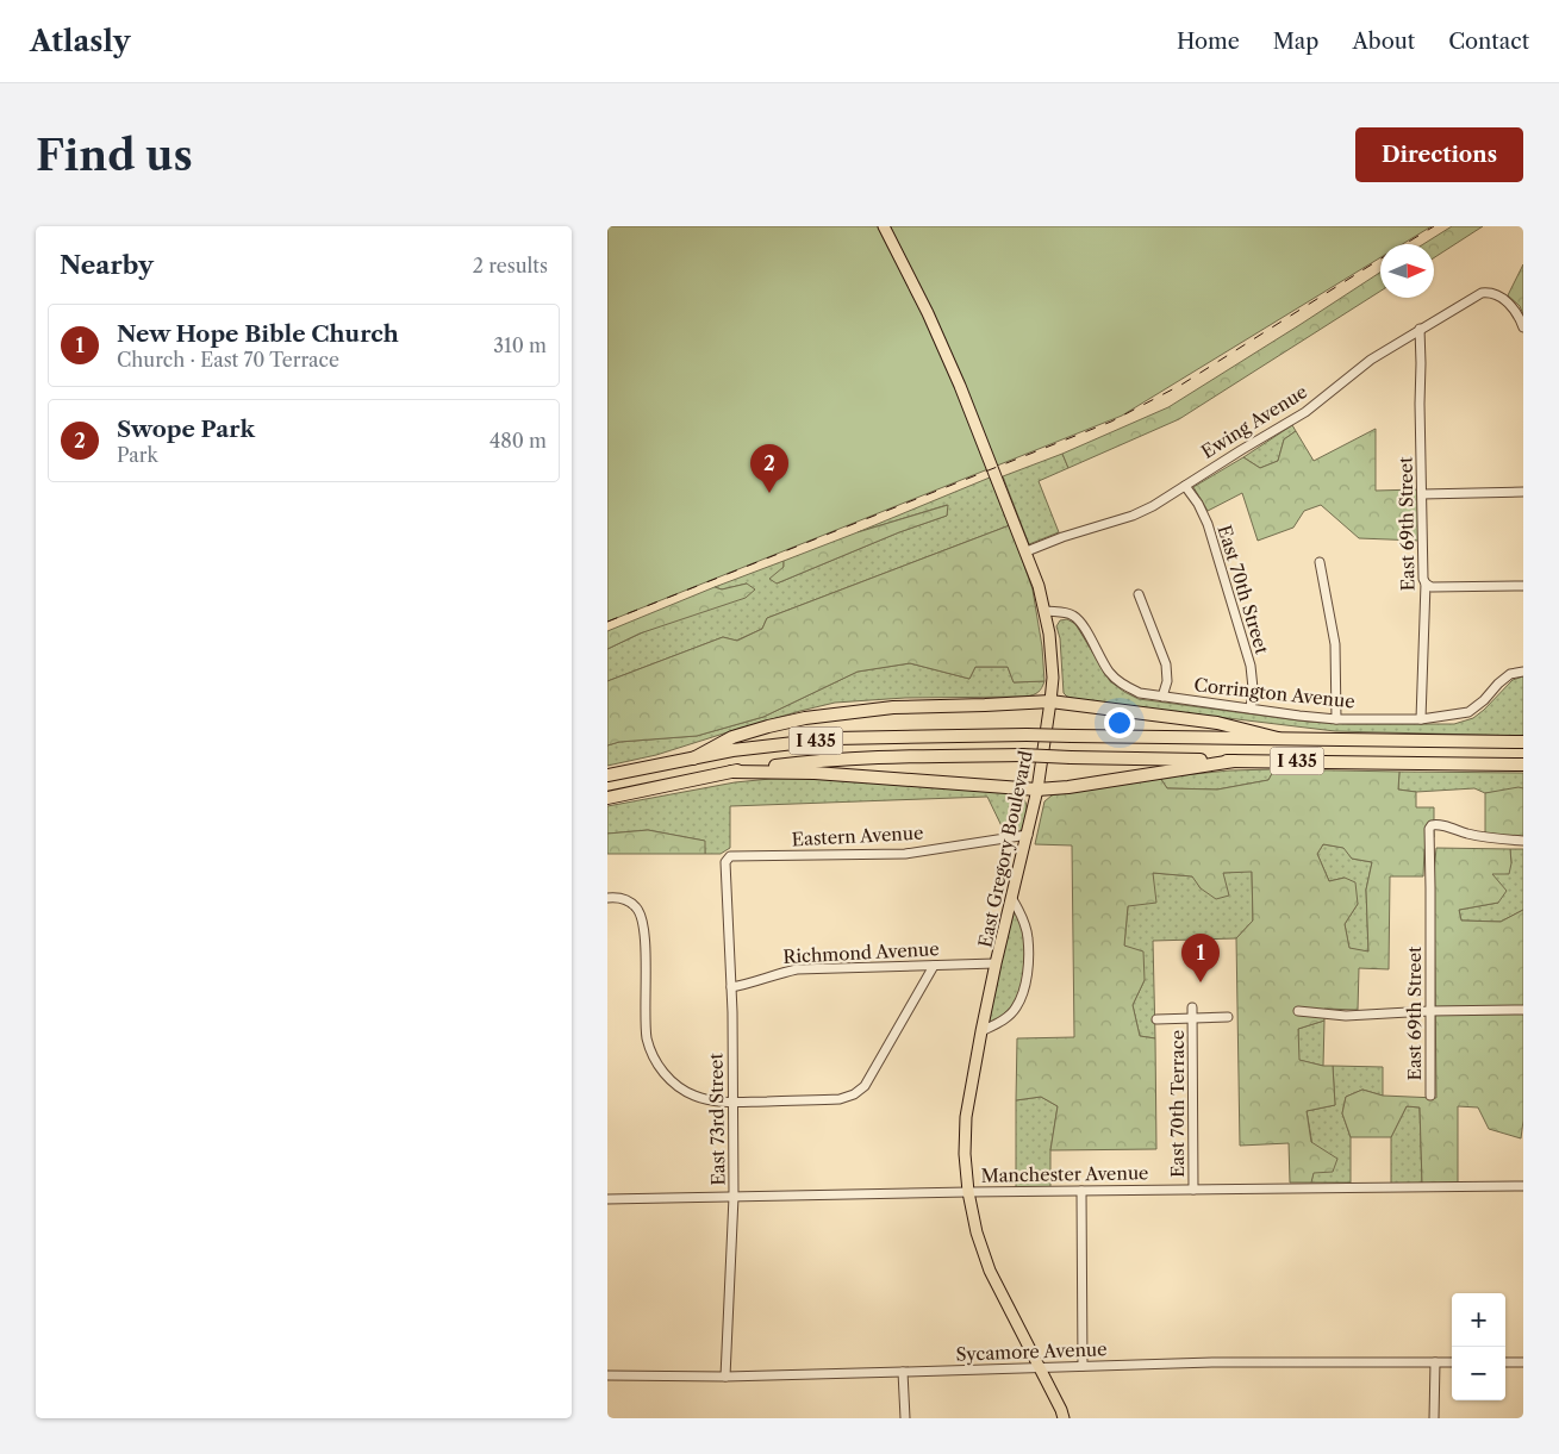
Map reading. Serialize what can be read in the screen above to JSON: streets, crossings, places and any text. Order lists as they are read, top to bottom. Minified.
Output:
{"streets":{"highway":["I 435"],"main road":["East Gregory Boulevard"],"street":["Ewing Avenue","East 69th Street","East 70th Street","Corrington Avenue","Eastern Avenue","Richmond Avenue","East 70th Terrace","East 73rd Street","Manchester Avenue","Sycamore Avenue"]},"crossings":[["Ewing Avenue","East 69th Street"],["Ewing Avenue","East 70th Street"],["Ewing Avenue","East Gregory Boulevard"],["East 69th Street","Corrington Avenue"],["East 70th Street","Corrington Avenue"],["Corrington Avenue","East Gregory Boulevard"],["Eastern Avenue","East Gregory Boulevard"],["Eastern Avenue","East 73rd Street"],["East Gregory Boulevard","Richmond Avenue"],["East Gregory Boulevard","Manchester Avenue"],["East Gregory Boulevard","Sycamore Avenue"],["Richmond Avenue","East 73rd Street"],["East 70th Terrace","Manchester Avenue"],["East 73rd Street","Manchester Avenue"],["East 73rd Street","Sycamore Avenue"]],"north":"right","page":{"header":"Atlasly","nav":["Home","Map","About","Contact"],"buttons":"Directions","title":"Find us","heading":["Nearby","2 results"],"list":[{"mark":"1","name":"New Hope Bible Church","note":"Church · East 70 Terrace","value":"310 m"},{"mark":"2","name":"Swope Park","note":"Park","value":"480 m"}],"pins":["2","1"],"map_buttons":["+","−"]}}
